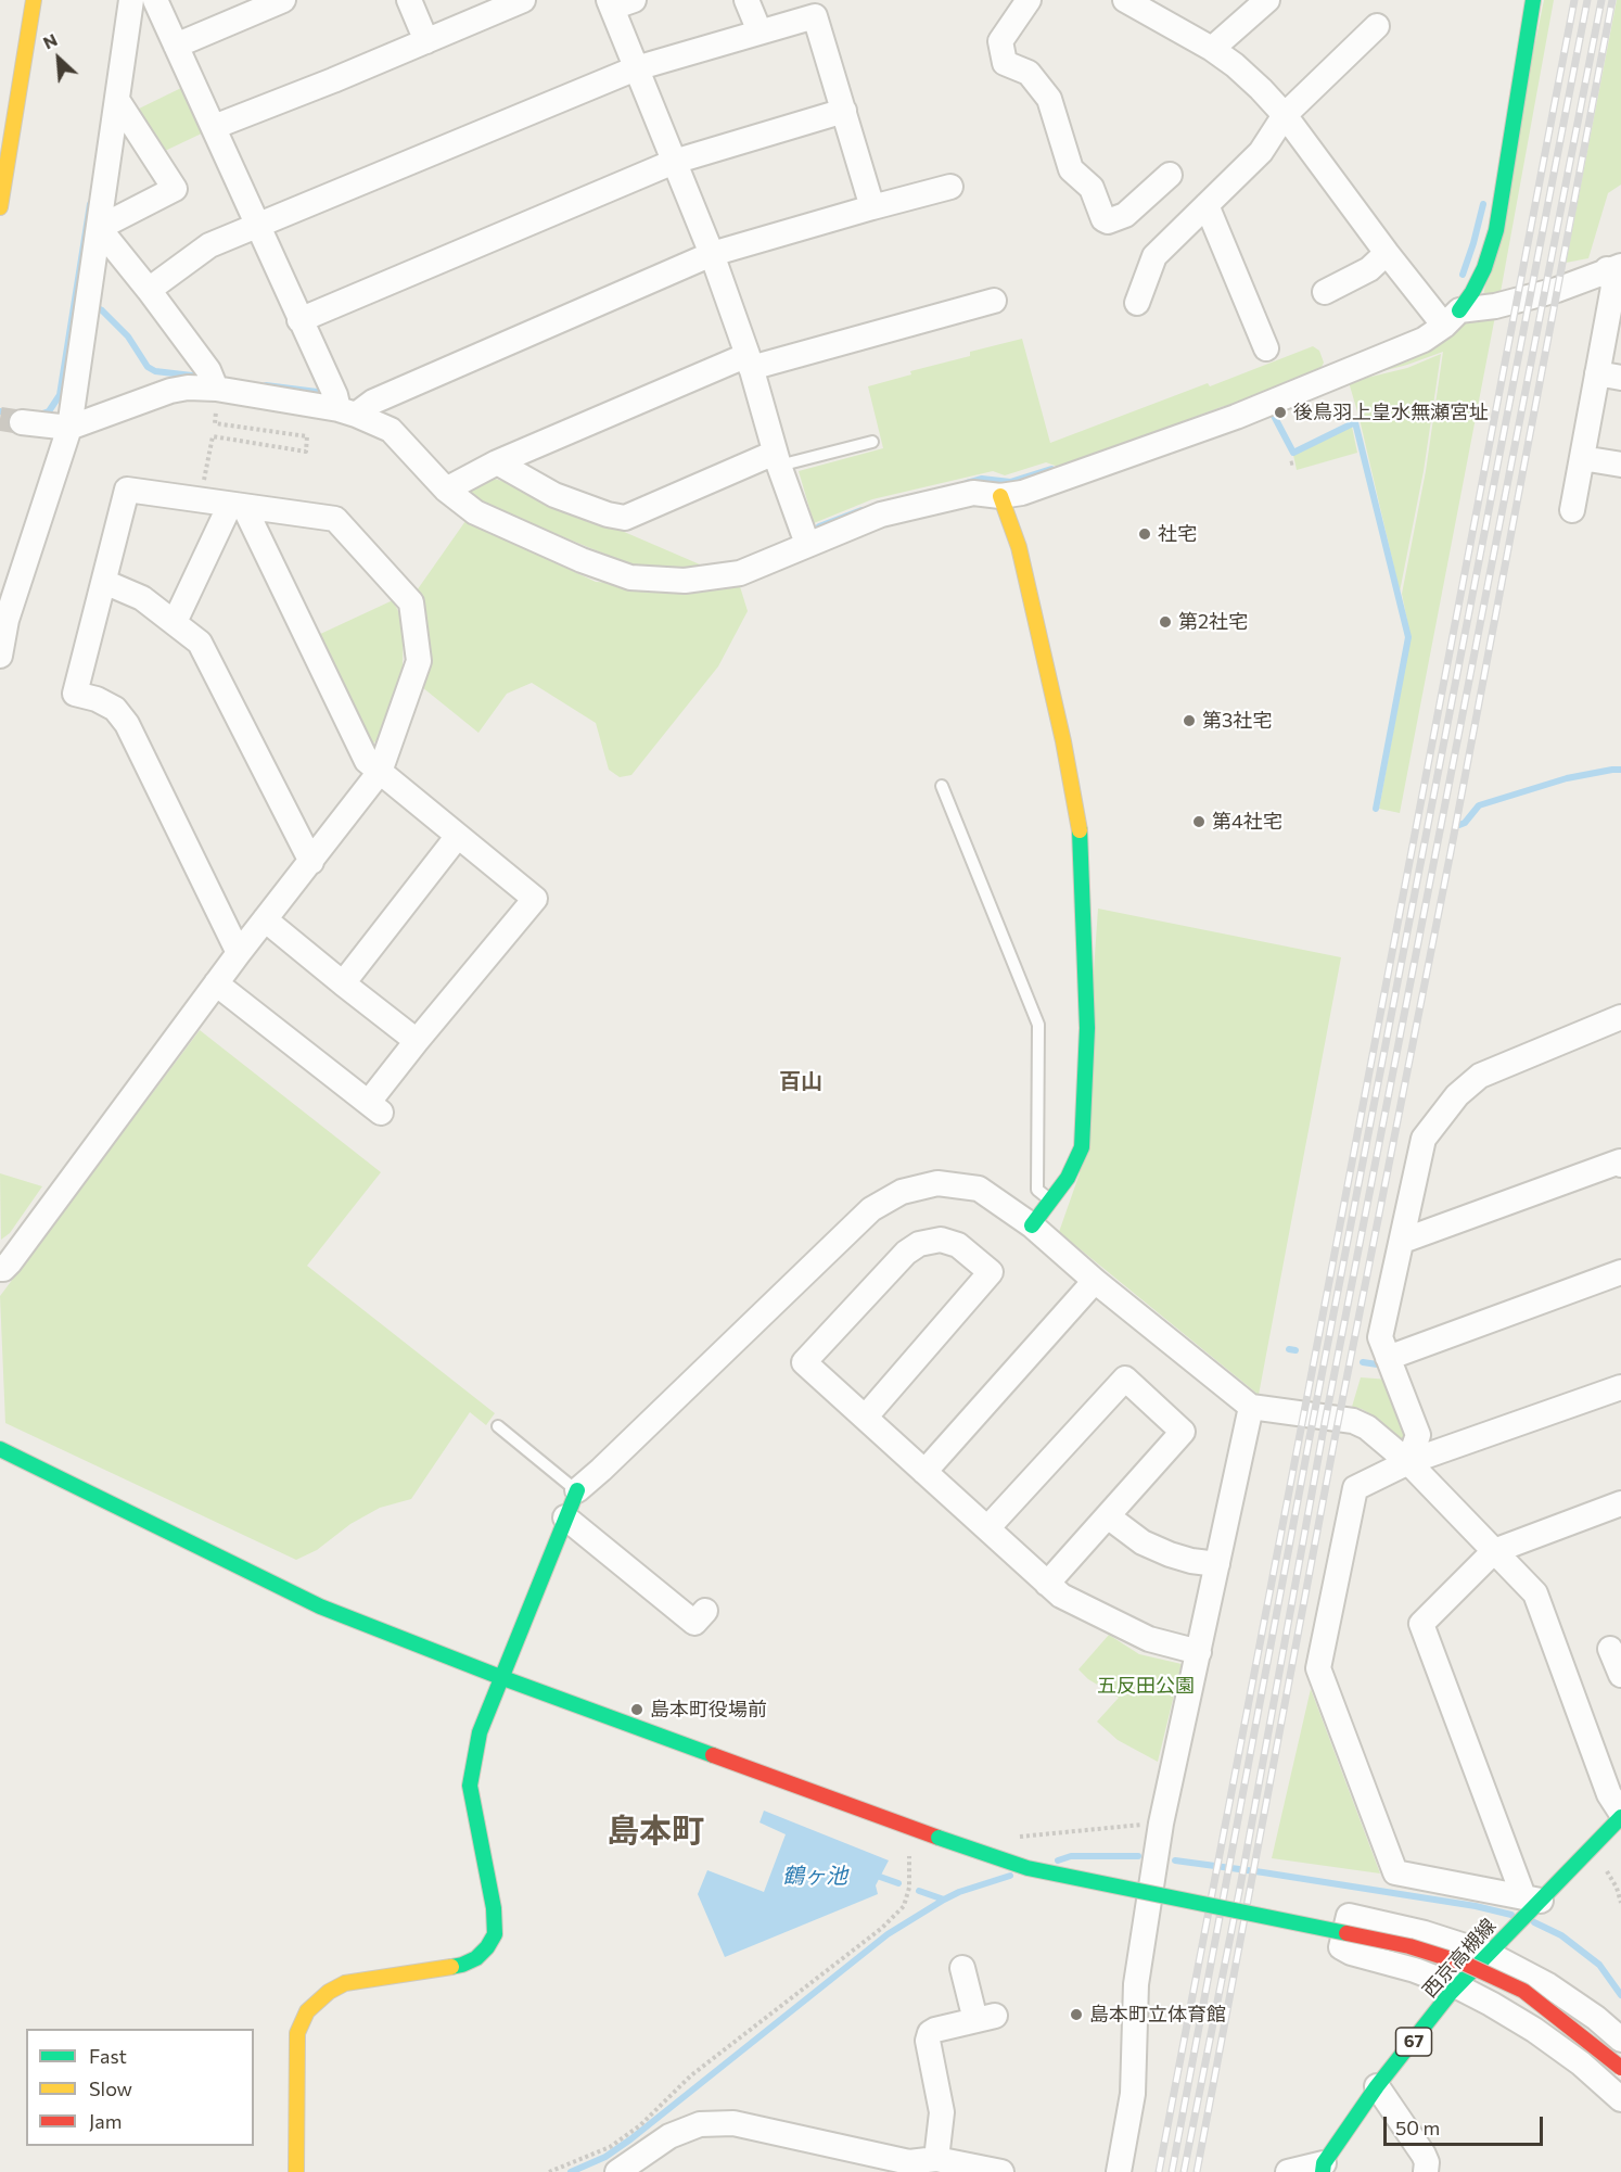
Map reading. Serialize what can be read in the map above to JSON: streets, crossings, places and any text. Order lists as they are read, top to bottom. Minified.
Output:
{"streets":{"main road":["西京高槻線","67"]},"districts":["百山","島本町"],"water":["鶴ヶ池"],"parks":["五反田公園"],"places":["後鳥羽上皇水無瀬宮址","社宅","第2社宅","第3社宅","第4社宅","島本町役場前","島本町立体育館"],"legend":["Fast","Slow","Jam"],"scale_bar":"50 m","north":"top left"}
